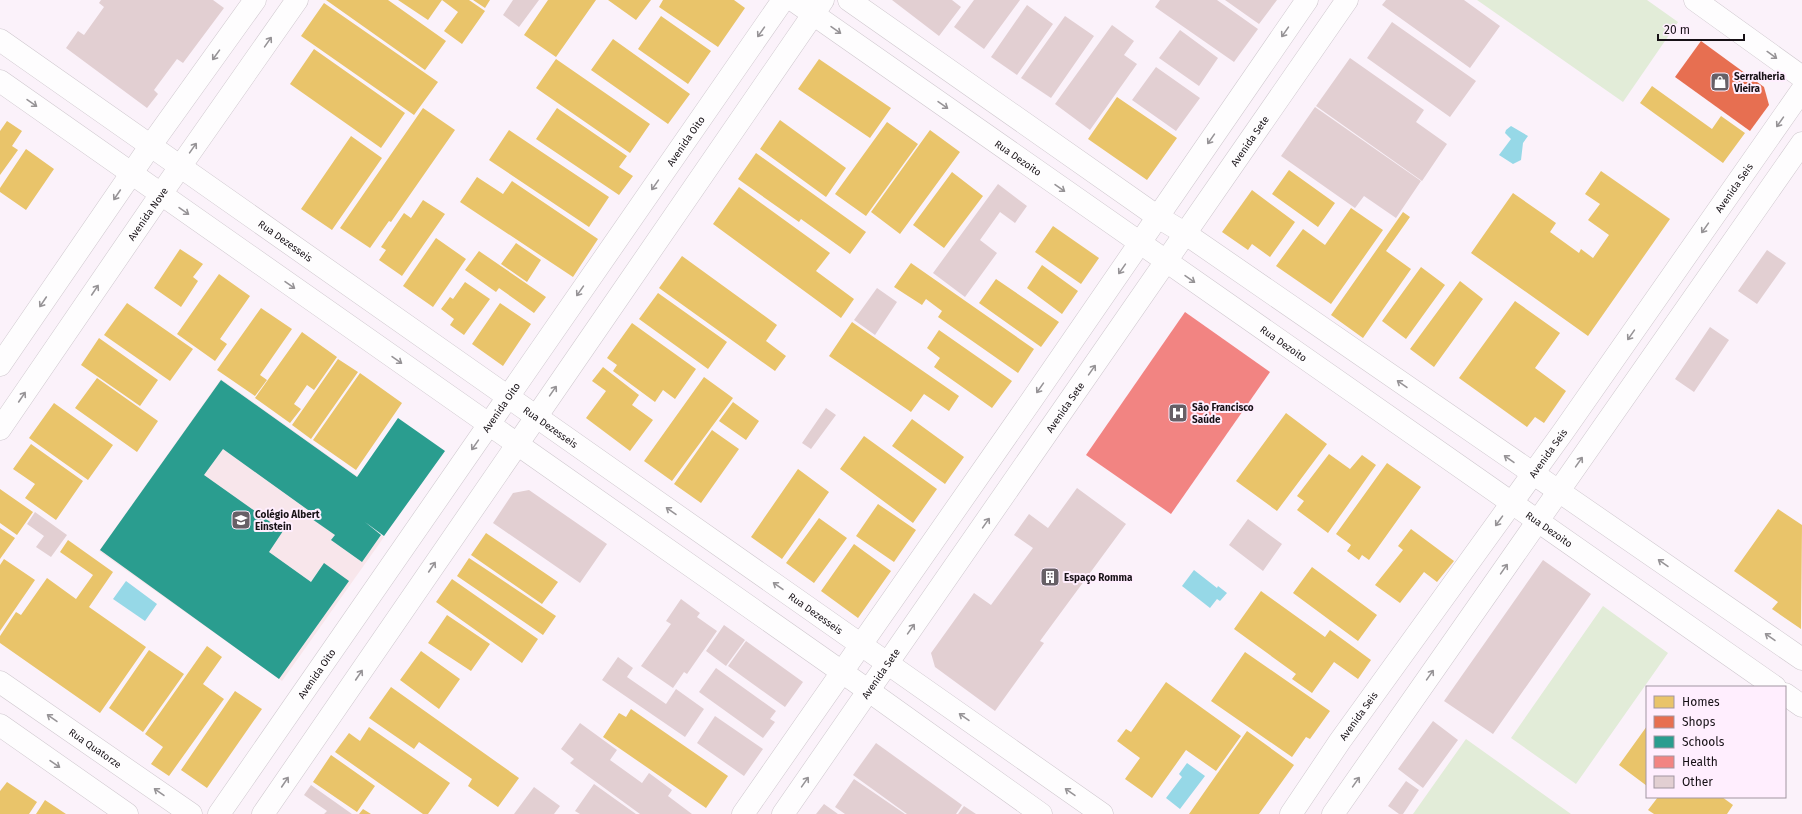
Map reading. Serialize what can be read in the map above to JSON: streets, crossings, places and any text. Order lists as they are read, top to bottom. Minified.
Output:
{"streets":{"street":["Avenida Oito","Avenida Sete","Rua Dezoito","Avenida Seis","Avenida Nove","Rua Dezesseis","Rua Quatorze"]},"crossings":[["Avenida Oito","Rua Dezesseis"],["Avenida Sete","Rua Dezoito"],["Avenida Sete","Rua Dezesseis"],["Rua Dezoito","Avenida Seis"],["Avenida Nove","Rua Dezesseis"]],"places":{"shop":["Serralheria Vieira"],"hospital":["São Francisco Saúde"],"school or university":["Colégio Albert Einstein"],"building":["Espaço Romma"]},"legend":["Homes","Shops","Schools","Health","Other"],"scale_bar":"20 m"}
